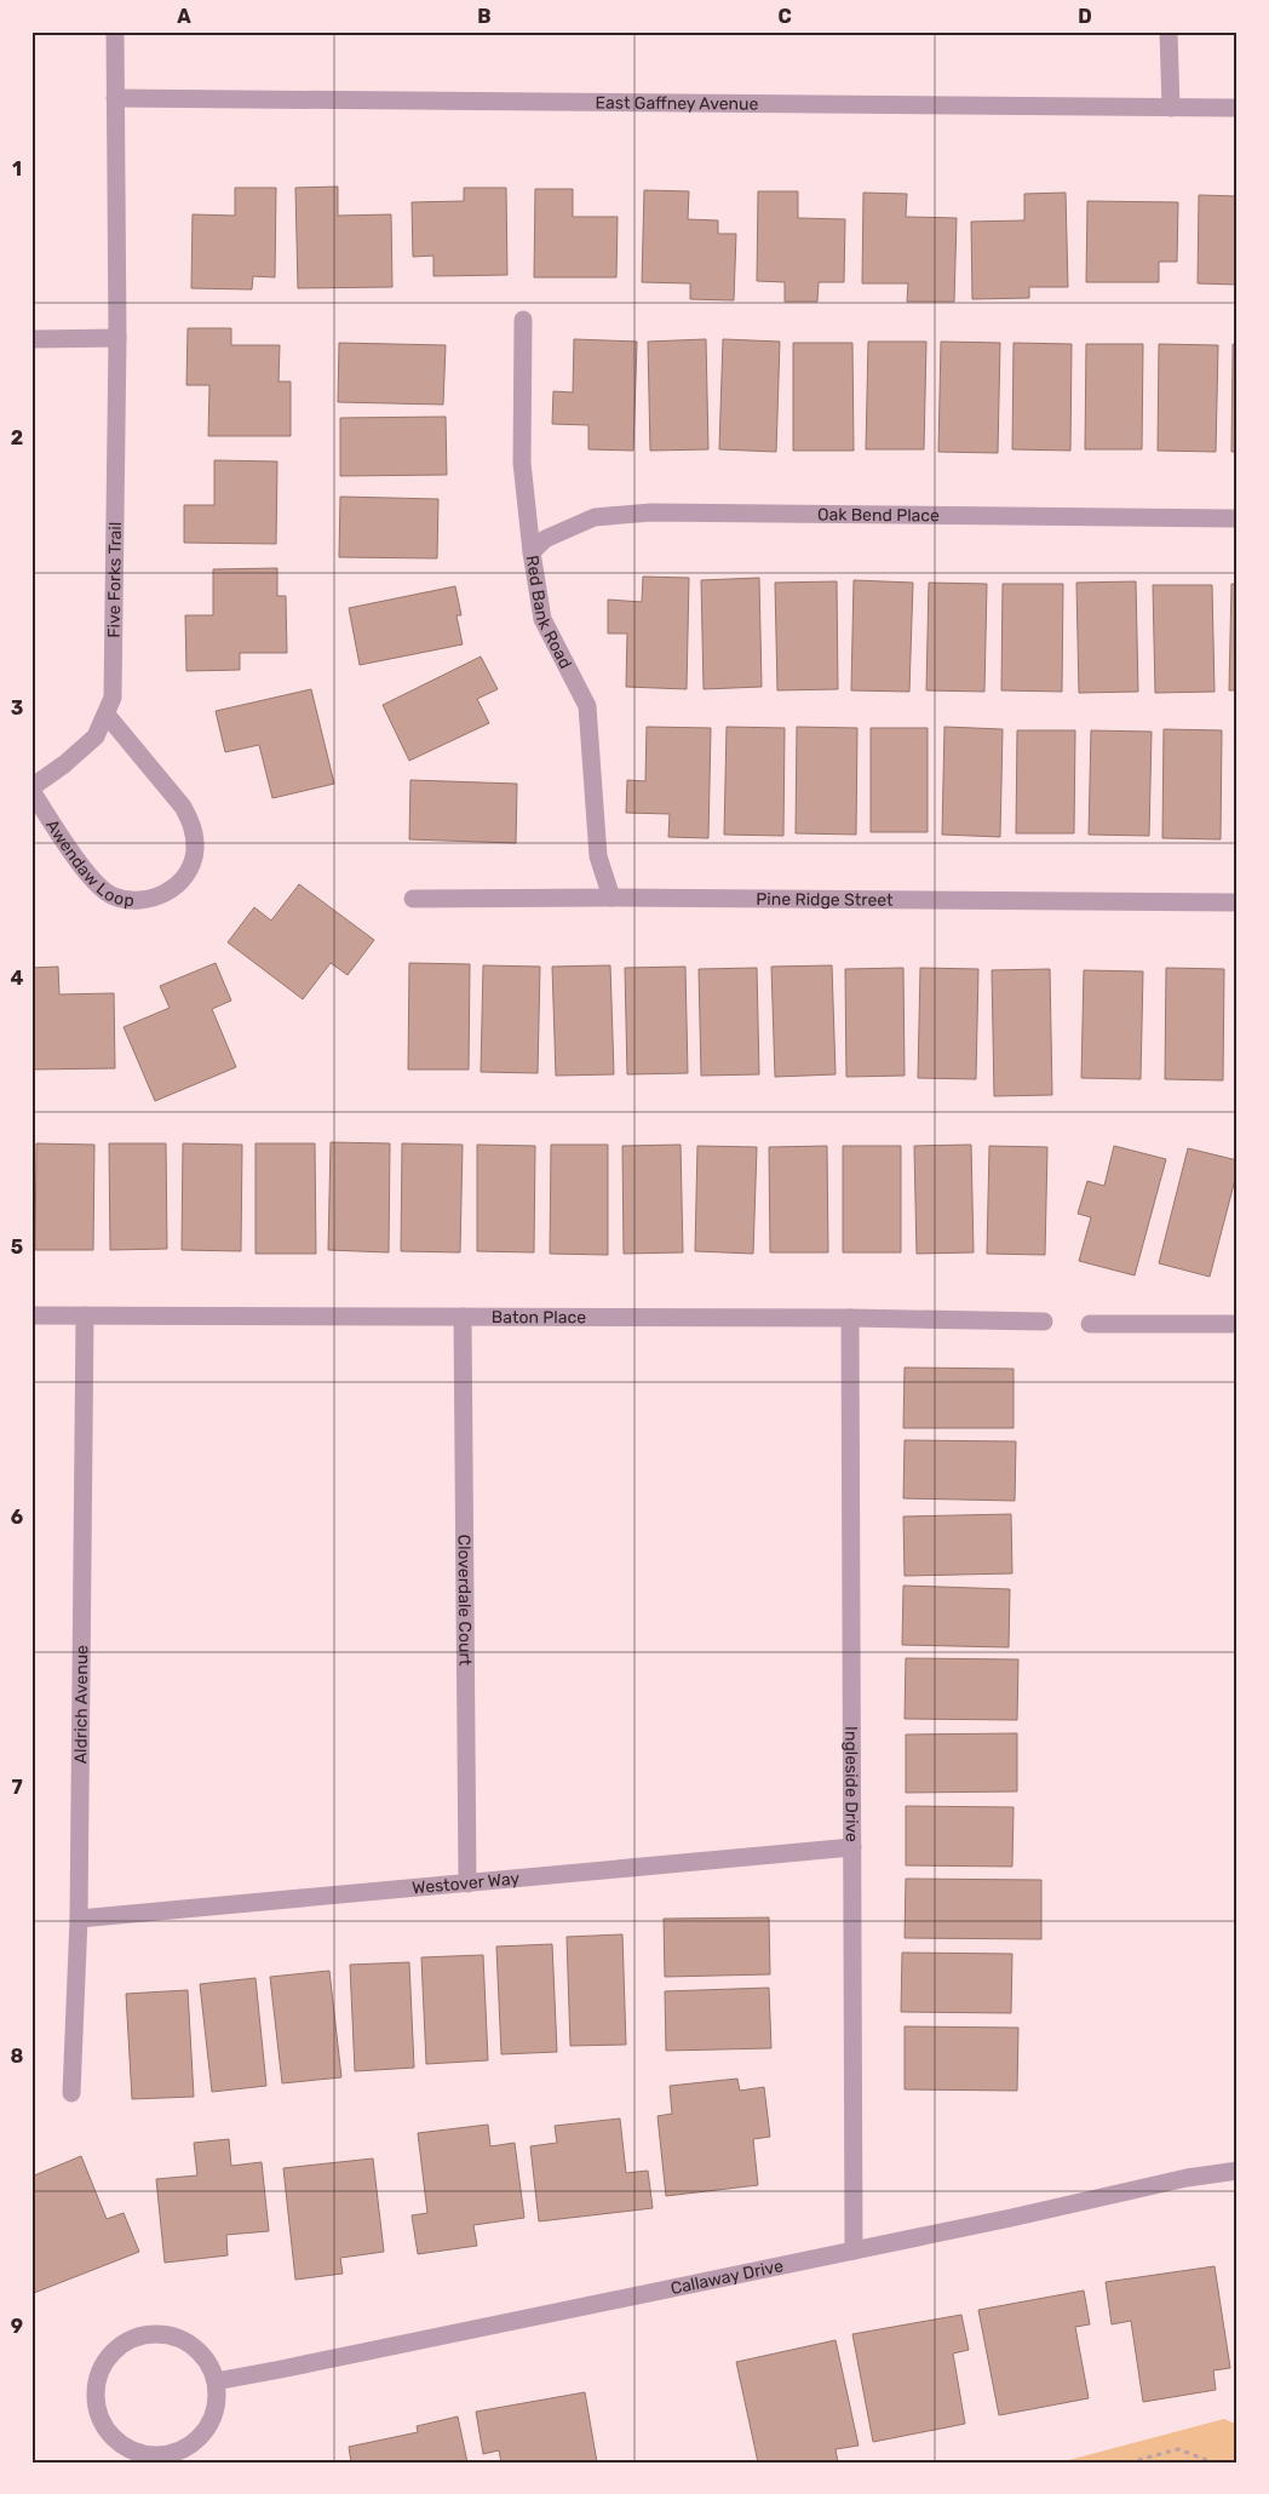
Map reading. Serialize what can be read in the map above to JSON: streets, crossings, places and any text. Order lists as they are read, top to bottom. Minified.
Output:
{"streets":{"street":["East Gaffney Avenue","Oak Bend Place","Five Forks Trail","Red Bank Road","Awendaw Loop","Pine Ridge Street","Baton Place","Cloverdale Court","Aldrich Avenue","Ingleside Drive","Westover Way","Callaway Drive"]},"crossings":[["East Gaffney Avenue","Five Forks Trail"],["Oak Bend Place","Red Bank Road"],["Five Forks Trail","Awendaw Loop"],["Red Bank Road","Pine Ridge Street"],["Baton Place","Cloverdale Court"],["Baton Place","Aldrich Avenue"],["Baton Place","Ingleside Drive"],["Cloverdale Court","Westover Way"],["Aldrich Avenue","Westover Way"],["Ingleside Drive","Westover Way"],["Ingleside Drive","Callaway Drive"]],"grid":{"columns":["A","B","C","D"],"rows":["1","2","3","4","5","6","7","8","9"]}}
